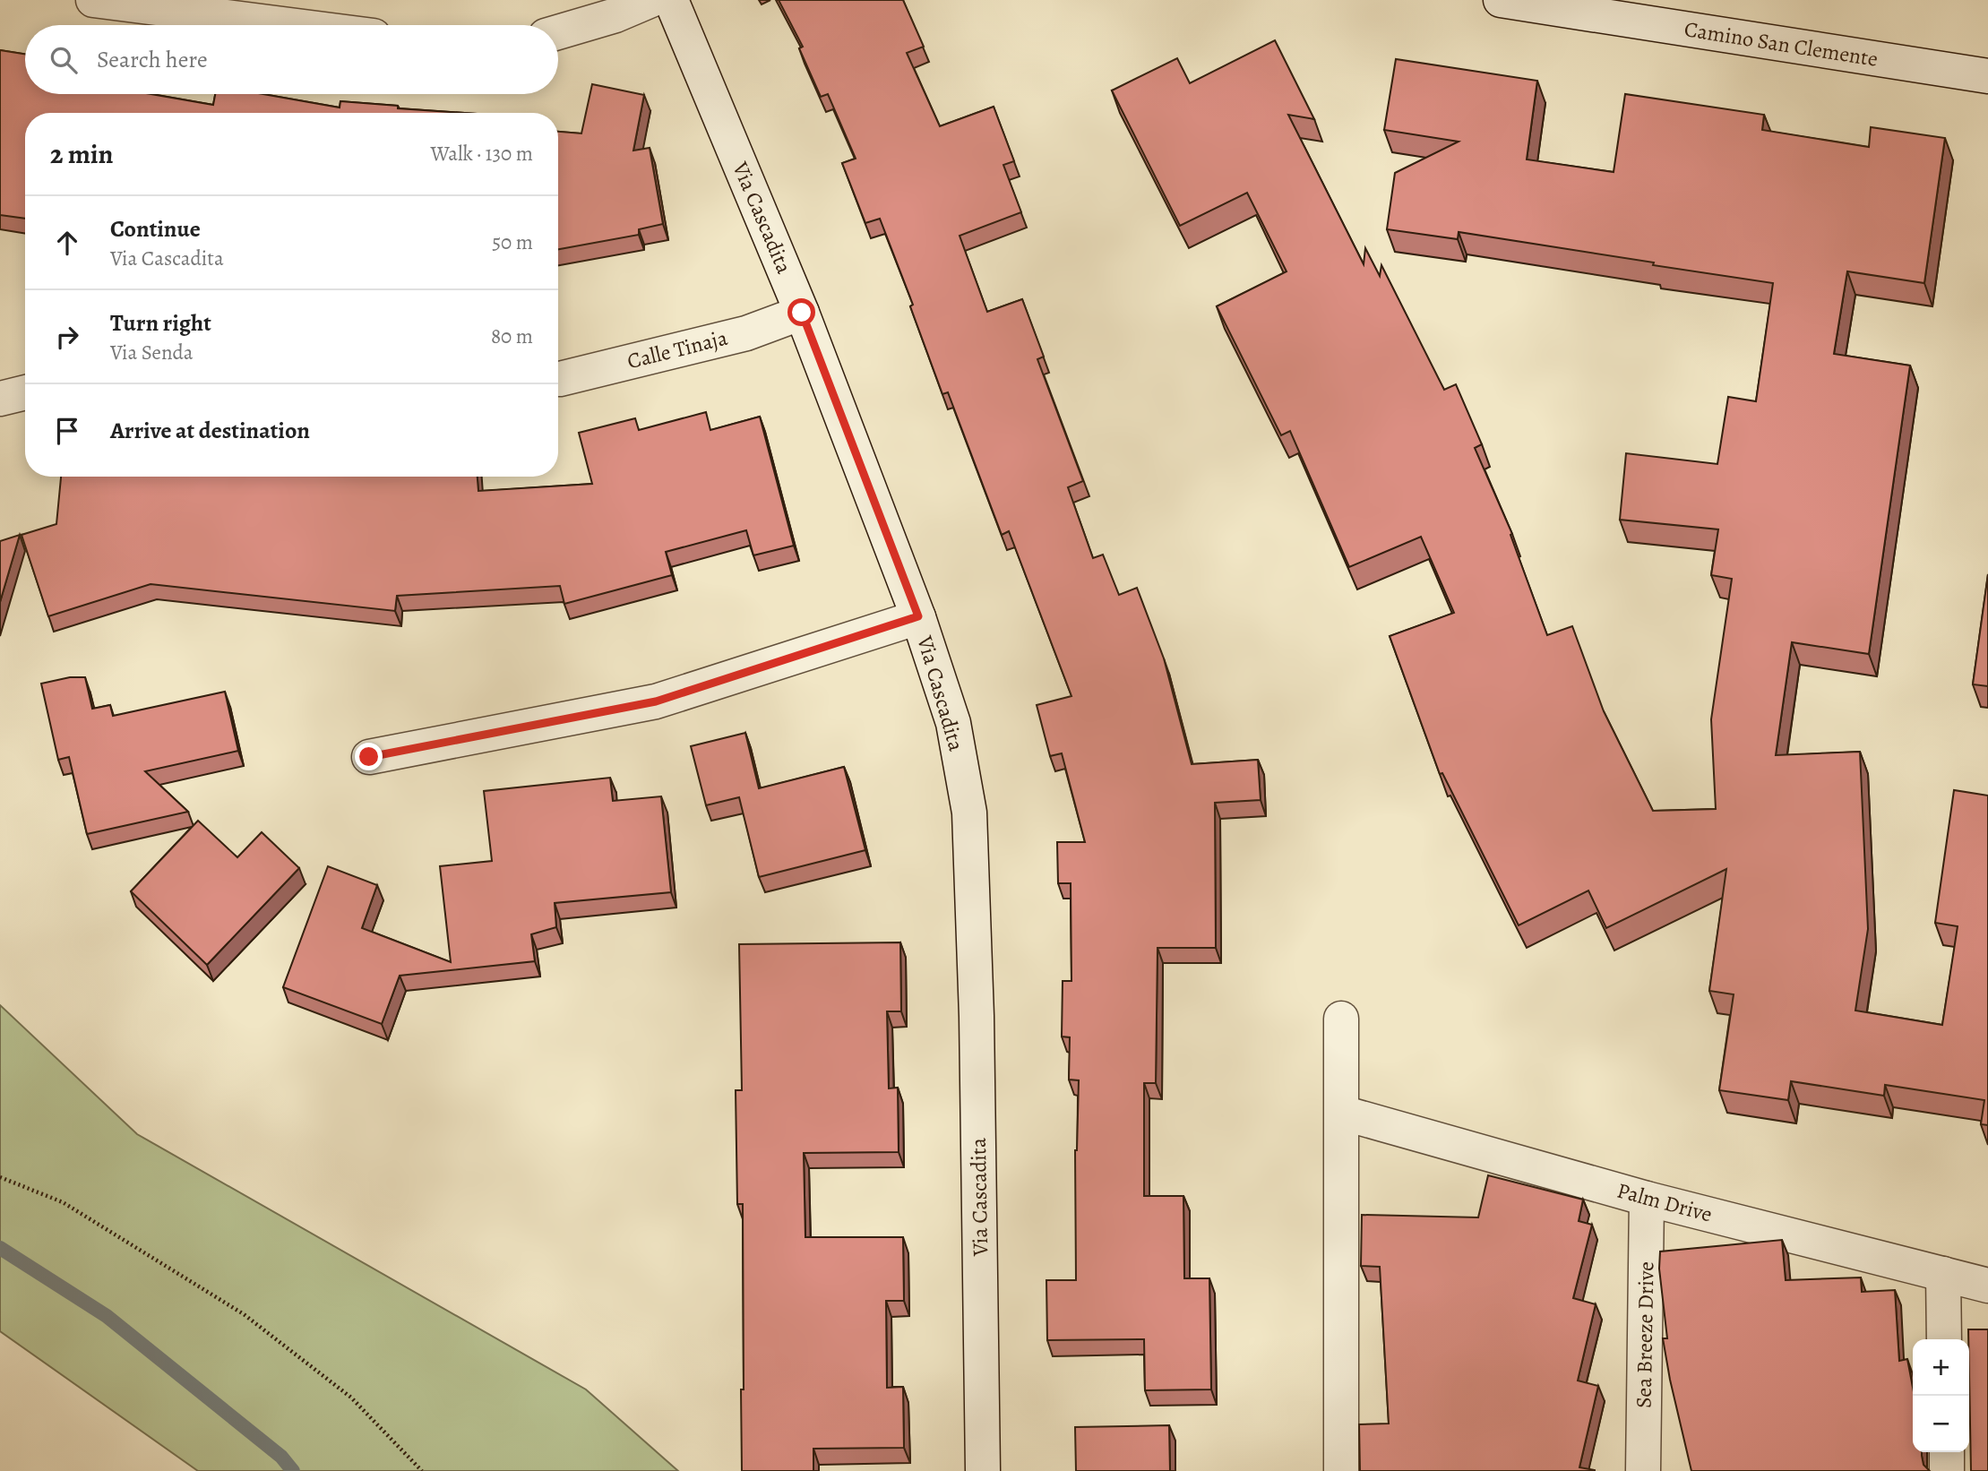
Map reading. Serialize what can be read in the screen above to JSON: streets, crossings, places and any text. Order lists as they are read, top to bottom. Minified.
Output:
{"streets":{"street":["Camino San Clemente","Via Cascadita","Calle Tinaja","Palm Drive","Sea Breeze Drive"]},"crossings":[["Via Cascadita","Calle Tinaja"],["Palm Drive","Sea Breeze Drive"]],"page":{"search":"Search here","heading":["2 min","Walk · 130 m"],"list":[["Continue","Via Cascadita","50 m"],["Turn right","Via Senda","80 m"],"Arrive at destination"],"map_buttons":["+","−"]}}
